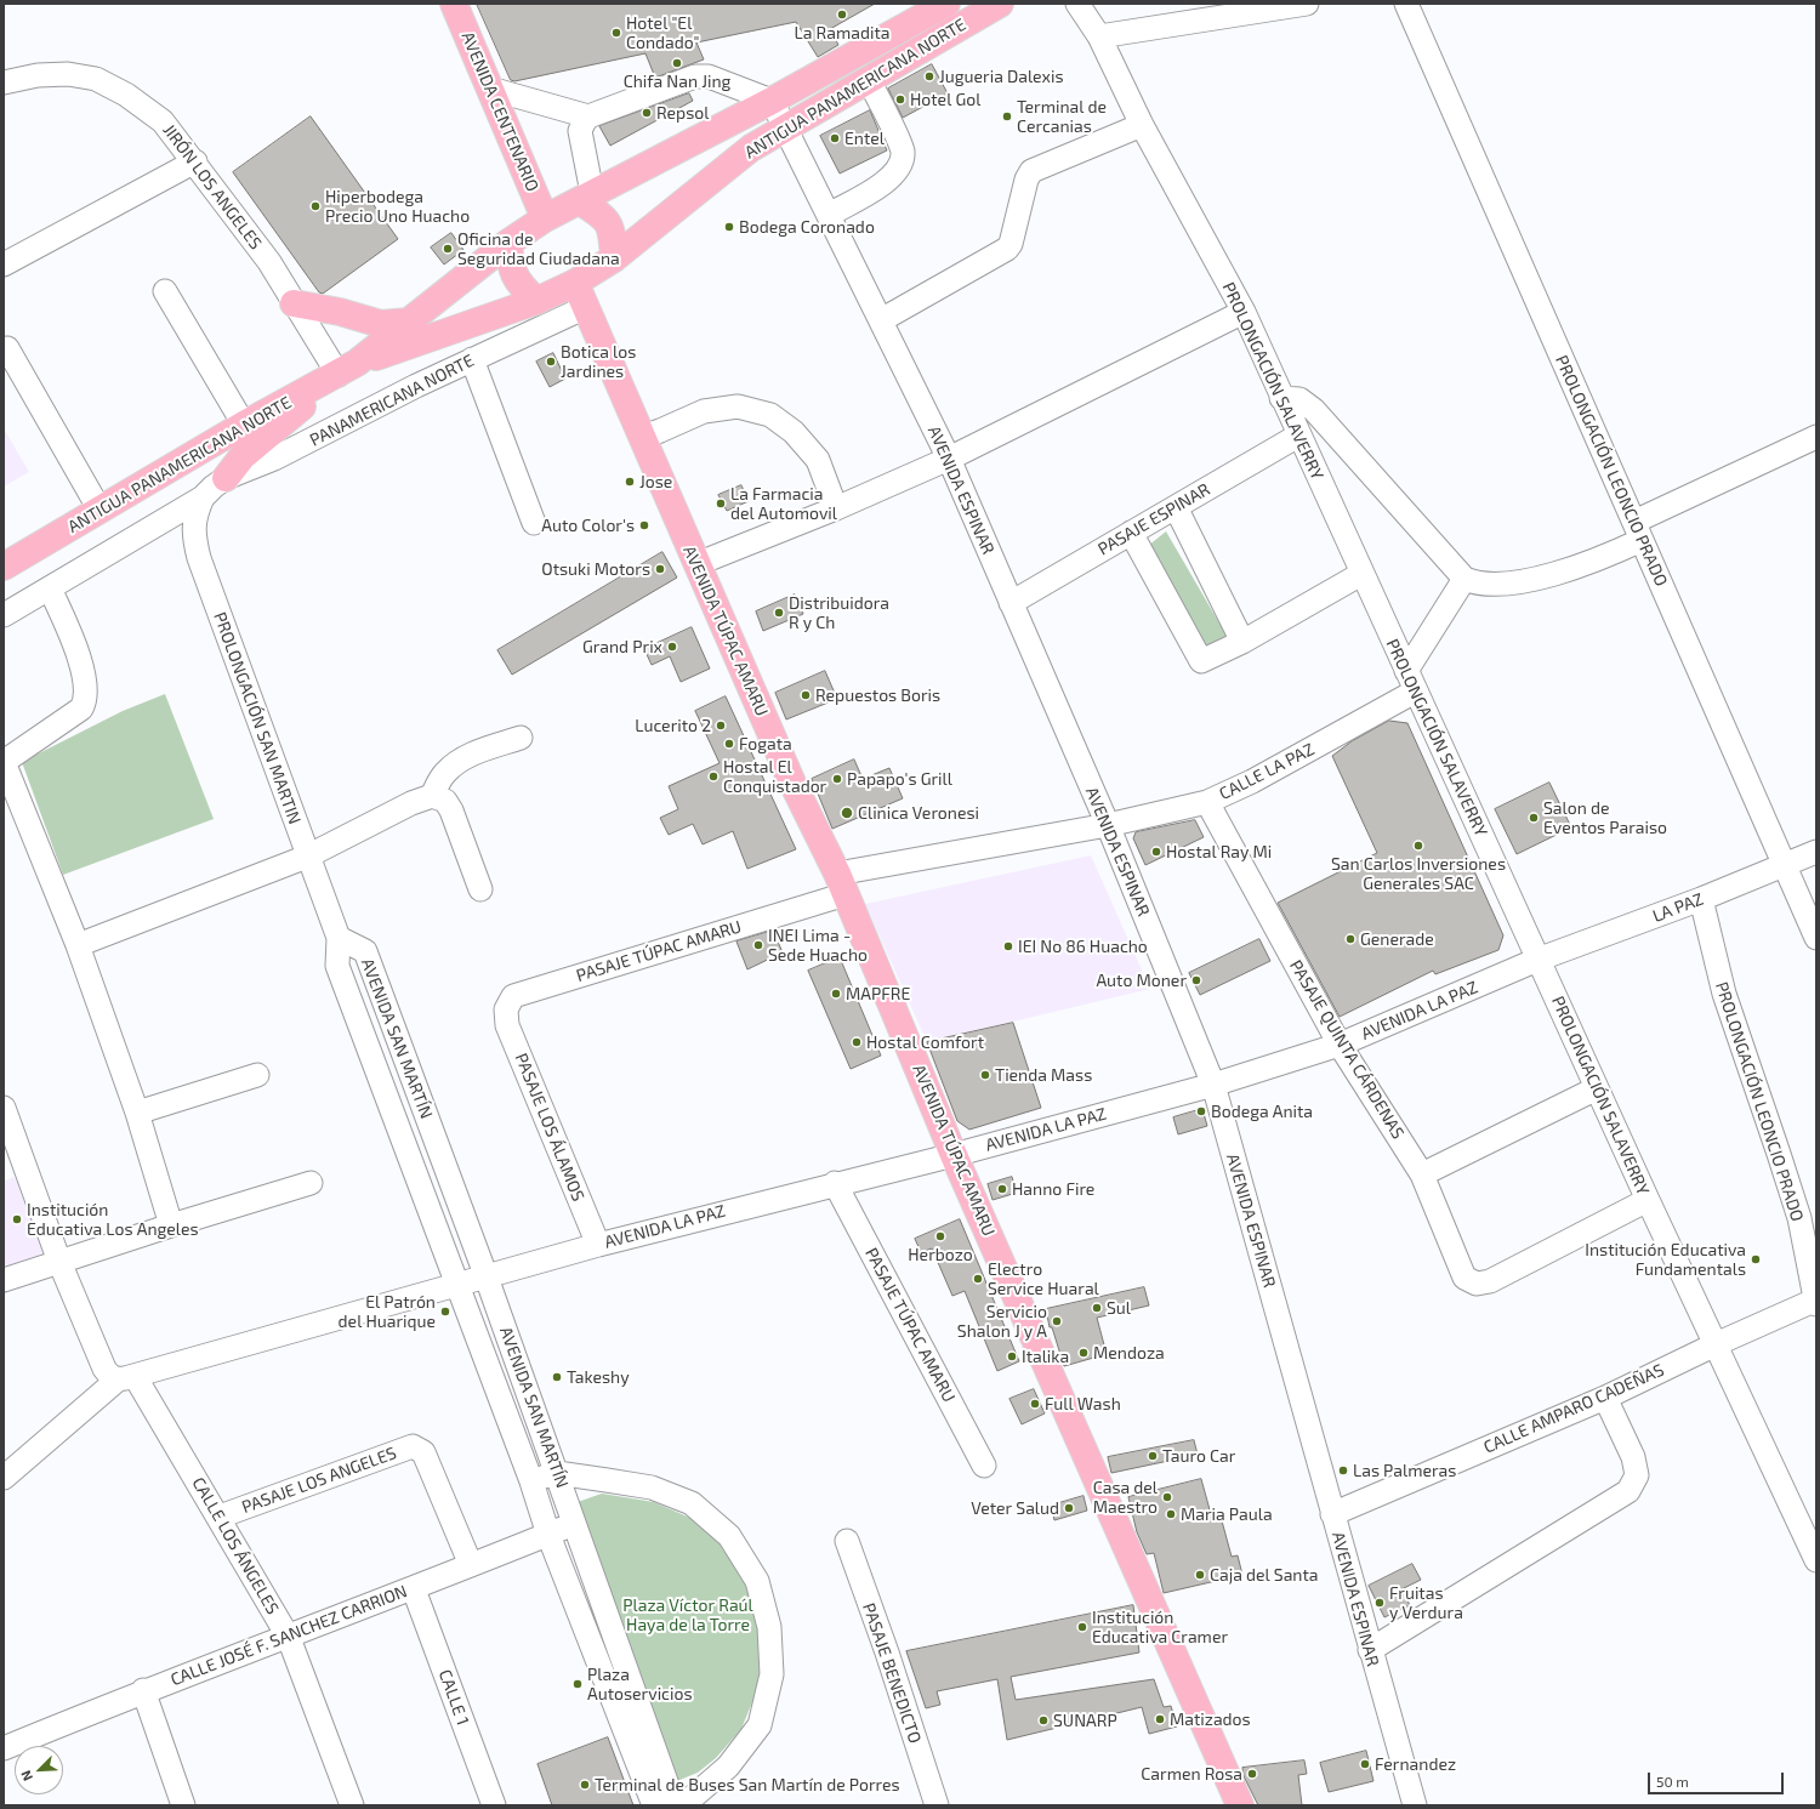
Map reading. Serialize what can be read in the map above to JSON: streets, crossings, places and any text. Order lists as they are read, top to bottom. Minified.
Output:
{"streets":{"main road":["ANTIGUA PANAMERICANA NORTE","AVENIDA CENTENARIO","AVENIDA TÚPAC AMARU"],"street":["JIRÓN LOS ANGELES","PROLONGACIÓN SALAVERRY","PANAMERICANA NORTE","PROLONGACIÓN LEONCIO PRADO","AVENIDA ESPINAR","PASAJE ESPINAR","PROLONGACIÓN SAN MARTIN","CALLE LA PAZ","LA PAZ","PASAJE TÚPAC AMARU","AVENIDA LA PAZ","AVENIDA SAN MARTÍN","PASAJE QUINTA CÁRDENAS","PASAJE LOS ÁLAMOS","CALLE AMPARO CADEÑAS","PASAJE LOS ANGELES","CALLE LOS ÁNGELES","CALLE JOSÉ F. SANCHEZ CARRION","PASAJE BENEDICTO","CALLE 1"]},"crossings":[["ANTIGUA PANAMERICANA NORTE","AVENIDA CENTENARIO"],["ANTIGUA PANAMERICANA NORTE","JIRÓN LOS ANGELES"],["ANTIGUA PANAMERICANA NORTE","AVENIDA ESPINAR"],["ANTIGUA PANAMERICANA NORTE","AVENIDA TÚPAC AMARU"],["PROLONGACIÓN SALAVERRY","PASAJE ESPINAR"],["PROLONGACIÓN SALAVERRY","CALLE LA PAZ"],["PROLONGACIÓN SALAVERRY","LA PAZ"],["PROLONGACIÓN SALAVERRY","AVENIDA LA PAZ"],["PROLONGACIÓN SALAVERRY","PASAJE QUINTA CÁRDENAS"],["PROLONGACIÓN SALAVERRY","CALLE AMPARO CADEÑAS"],["PANAMERICANA NORTE","AVENIDA TÚPAC AMARU"],["PANAMERICANA NORTE","PROLONGACIÓN SAN MARTIN"],["PROLONGACIÓN LEONCIO PRADO","LA PAZ"],["PROLONGACIÓN LEONCIO PRADO","CALLE AMPARO CADEÑAS"],["AVENIDA ESPINAR","PASAJE ESPINAR"],["AVENIDA ESPINAR","CALLE LA PAZ"],["AVENIDA ESPINAR","AVENIDA LA PAZ"],["AVENIDA ESPINAR","CALLE AMPARO CADEÑAS"],["AVENIDA TÚPAC AMARU","CALLE LA PAZ"],["AVENIDA TÚPAC AMARU","PASAJE TÚPAC AMARU"],["AVENIDA TÚPAC AMARU","AVENIDA LA PAZ"],["PROLONGACIÓN SAN MARTIN","AVENIDA SAN MARTÍN"],["CALLE LA PAZ","PASAJE TÚPAC AMARU"],["CALLE LA PAZ","PASAJE QUINTA CÁRDENAS"],["LA PAZ","AVENIDA LA PAZ"],["PASAJE TÚPAC AMARU","AVENIDA LA PAZ"],["PASAJE TÚPAC AMARU","PASAJE LOS ÁLAMOS"],["AVENIDA LA PAZ","AVENIDA SAN MARTÍN"],["AVENIDA LA PAZ","PASAJE QUINTA CÁRDENAS"],["AVENIDA LA PAZ","PASAJE LOS ÁLAMOS"],["AVENIDA SAN MARTÍN","CALLE JOSÉ F. SANCHEZ CARRION"],["PASAJE LOS ANGELES","CALLE LOS ÁNGELES"],["PASAJE LOS ANGELES","CALLE JOSÉ F. SANCHEZ CARRION"],["CALLE LOS ÁNGELES","CALLE JOSÉ F. SANCHEZ CARRION"],["CALLE JOSÉ F. SANCHEZ CARRION","CALLE 1"]],"parks":["Plaza Víctor Raúl Haya de la Torre"],"places":["La Ramadita","Hotel \"El Condado\"","Chifa Nan Jing","Jugueria Dalexis","Hotel Gol","Repsol","Terminal de Cercanias","Entel","Hiperbodega Precio Uno Huacho","Bodega Coronado","Oficina de Seguridad Ciudadana","Botica los Jardines","Jose","La Farmacia del Automovil","Auto Color's","Otsuki Motors","Distribuidora R y Ch","Grand Prix","Repuestos Boris","Lucerito 2","Fogata","Hostal El Conquistador","Papapo's Grill","Clinica Veronesi","Salon de Eventos Paraiso","San Carlos Inversiones Generales SAC","Hostal Ray Mi","Generade","INEI Lima - Sede Huacho","IEI No 86 Huacho","Auto Moner","MAPFRE","Hostal Comfort","Tienda Mass","Bodega Anita","Hanno Fire","Institución Educativa Los Angeles","Herbozo","Institución Educativa Fundamentals","Electro Service Huaral","Sul","El Patrón del Huarique","Servicio Shalon J y A","Mendoza","Italika","Takeshy","Full Wash","Tauro Car","Las Palmeras","Casa del Maestro","Veter Salud","Maria Paula","Caja del Santa","Fruitas y Verdura","Institución Educativa Cramer","Plaza Autoservicios","Matizados","SUNARP","Fernandez","Carmen Rosa","Terminal de Buses San Martín de Porres"],"scale_bar":"50 m","north":"bottom left"}
